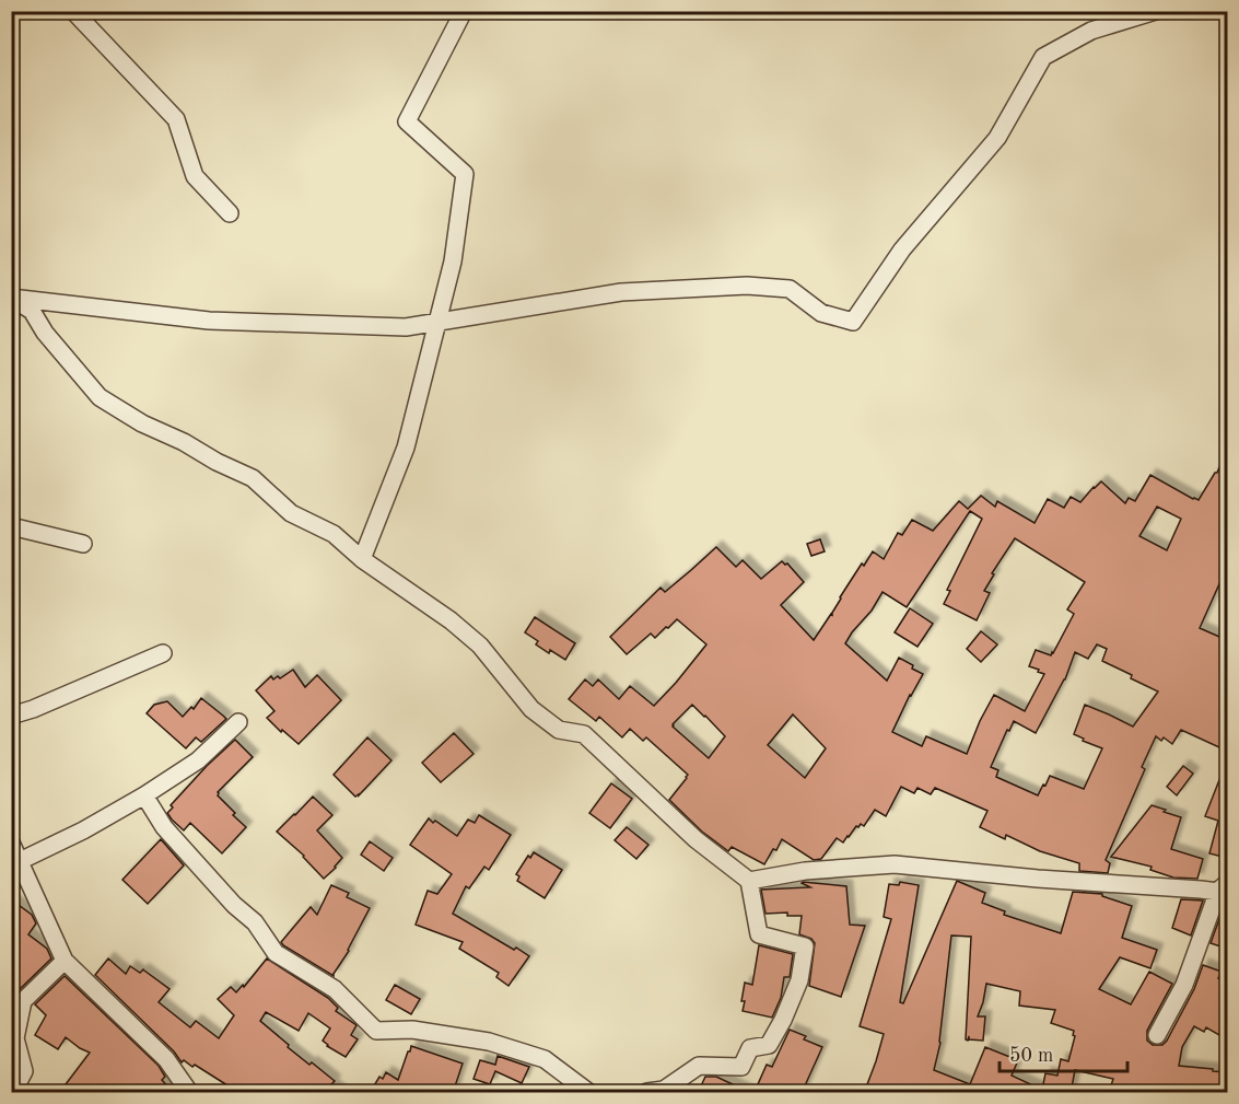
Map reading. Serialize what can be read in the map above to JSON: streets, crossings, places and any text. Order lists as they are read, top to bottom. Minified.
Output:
{"scale_bar":"50 m"}
